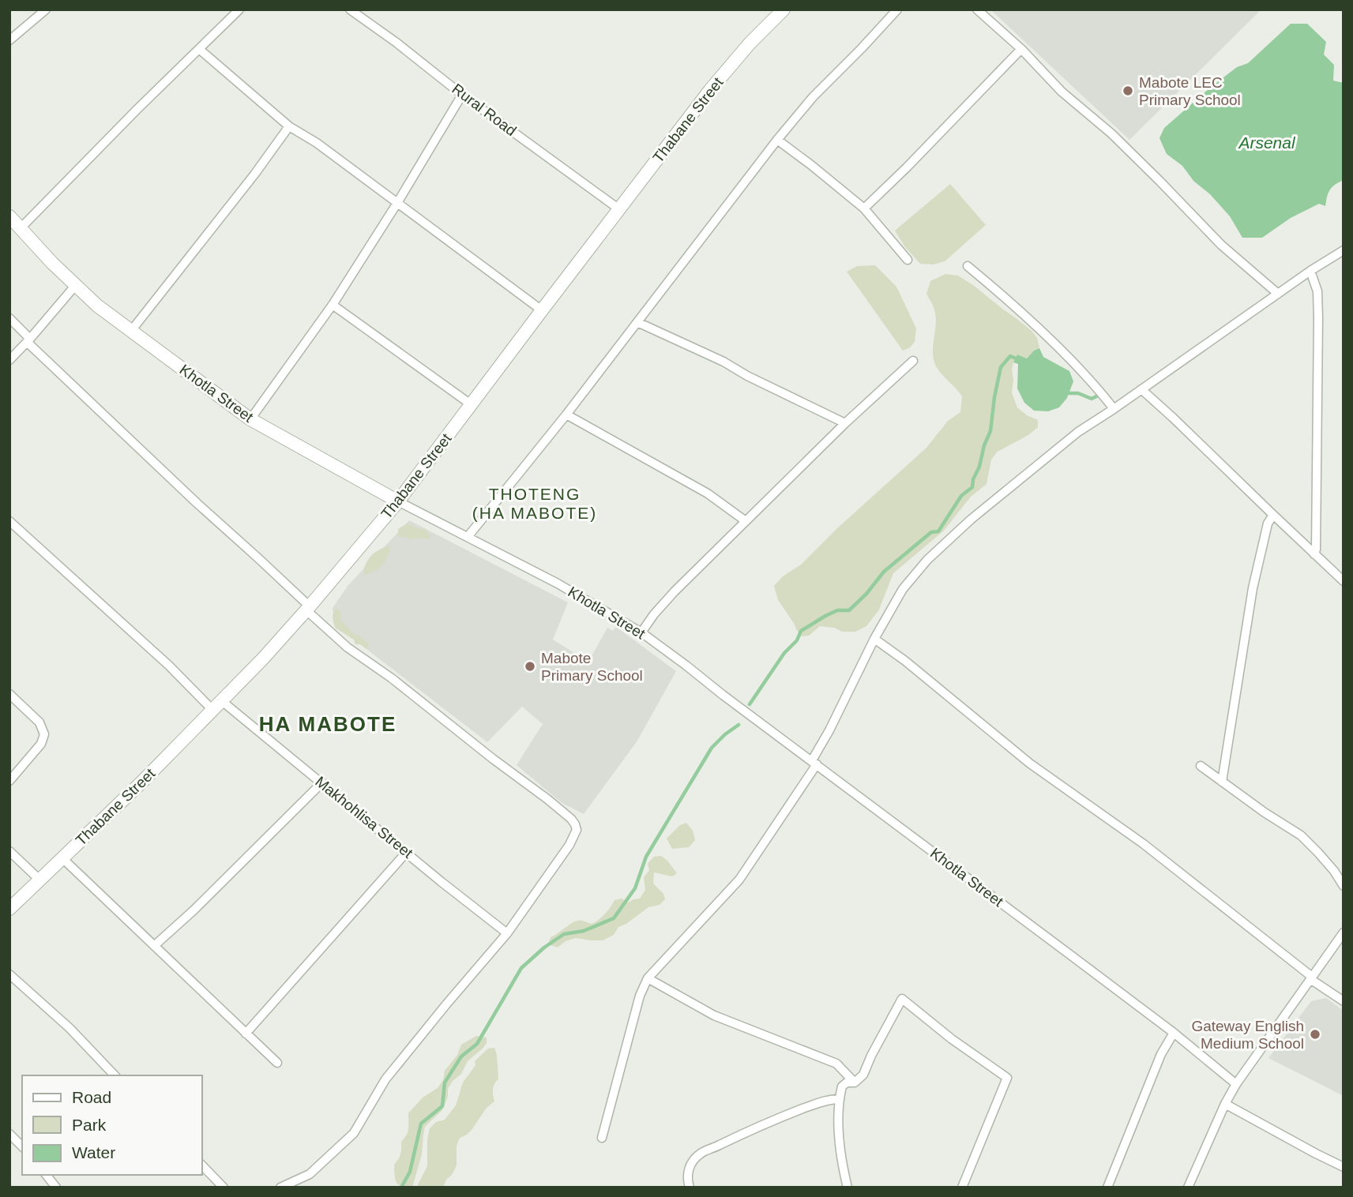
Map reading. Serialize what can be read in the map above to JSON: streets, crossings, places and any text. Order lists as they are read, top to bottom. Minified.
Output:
{"streets":{"street":["Rural Road","Thabane Street","Khotla Street","Makhohlisa Street"]},"crossings":[["Rural Road","Thabane Street"],["Thabane Street","Khotla Street"],["Thabane Street","Makhohlisa Street"]],"districts":["THOTENG (HA MABOTE)","HA MABOTE"],"water":["Arsenal"],"places":["Mabote LEC Primary School","Mabote Primary School","Gateway English Medium School"],"legend":["Road","Park","Water"]}
